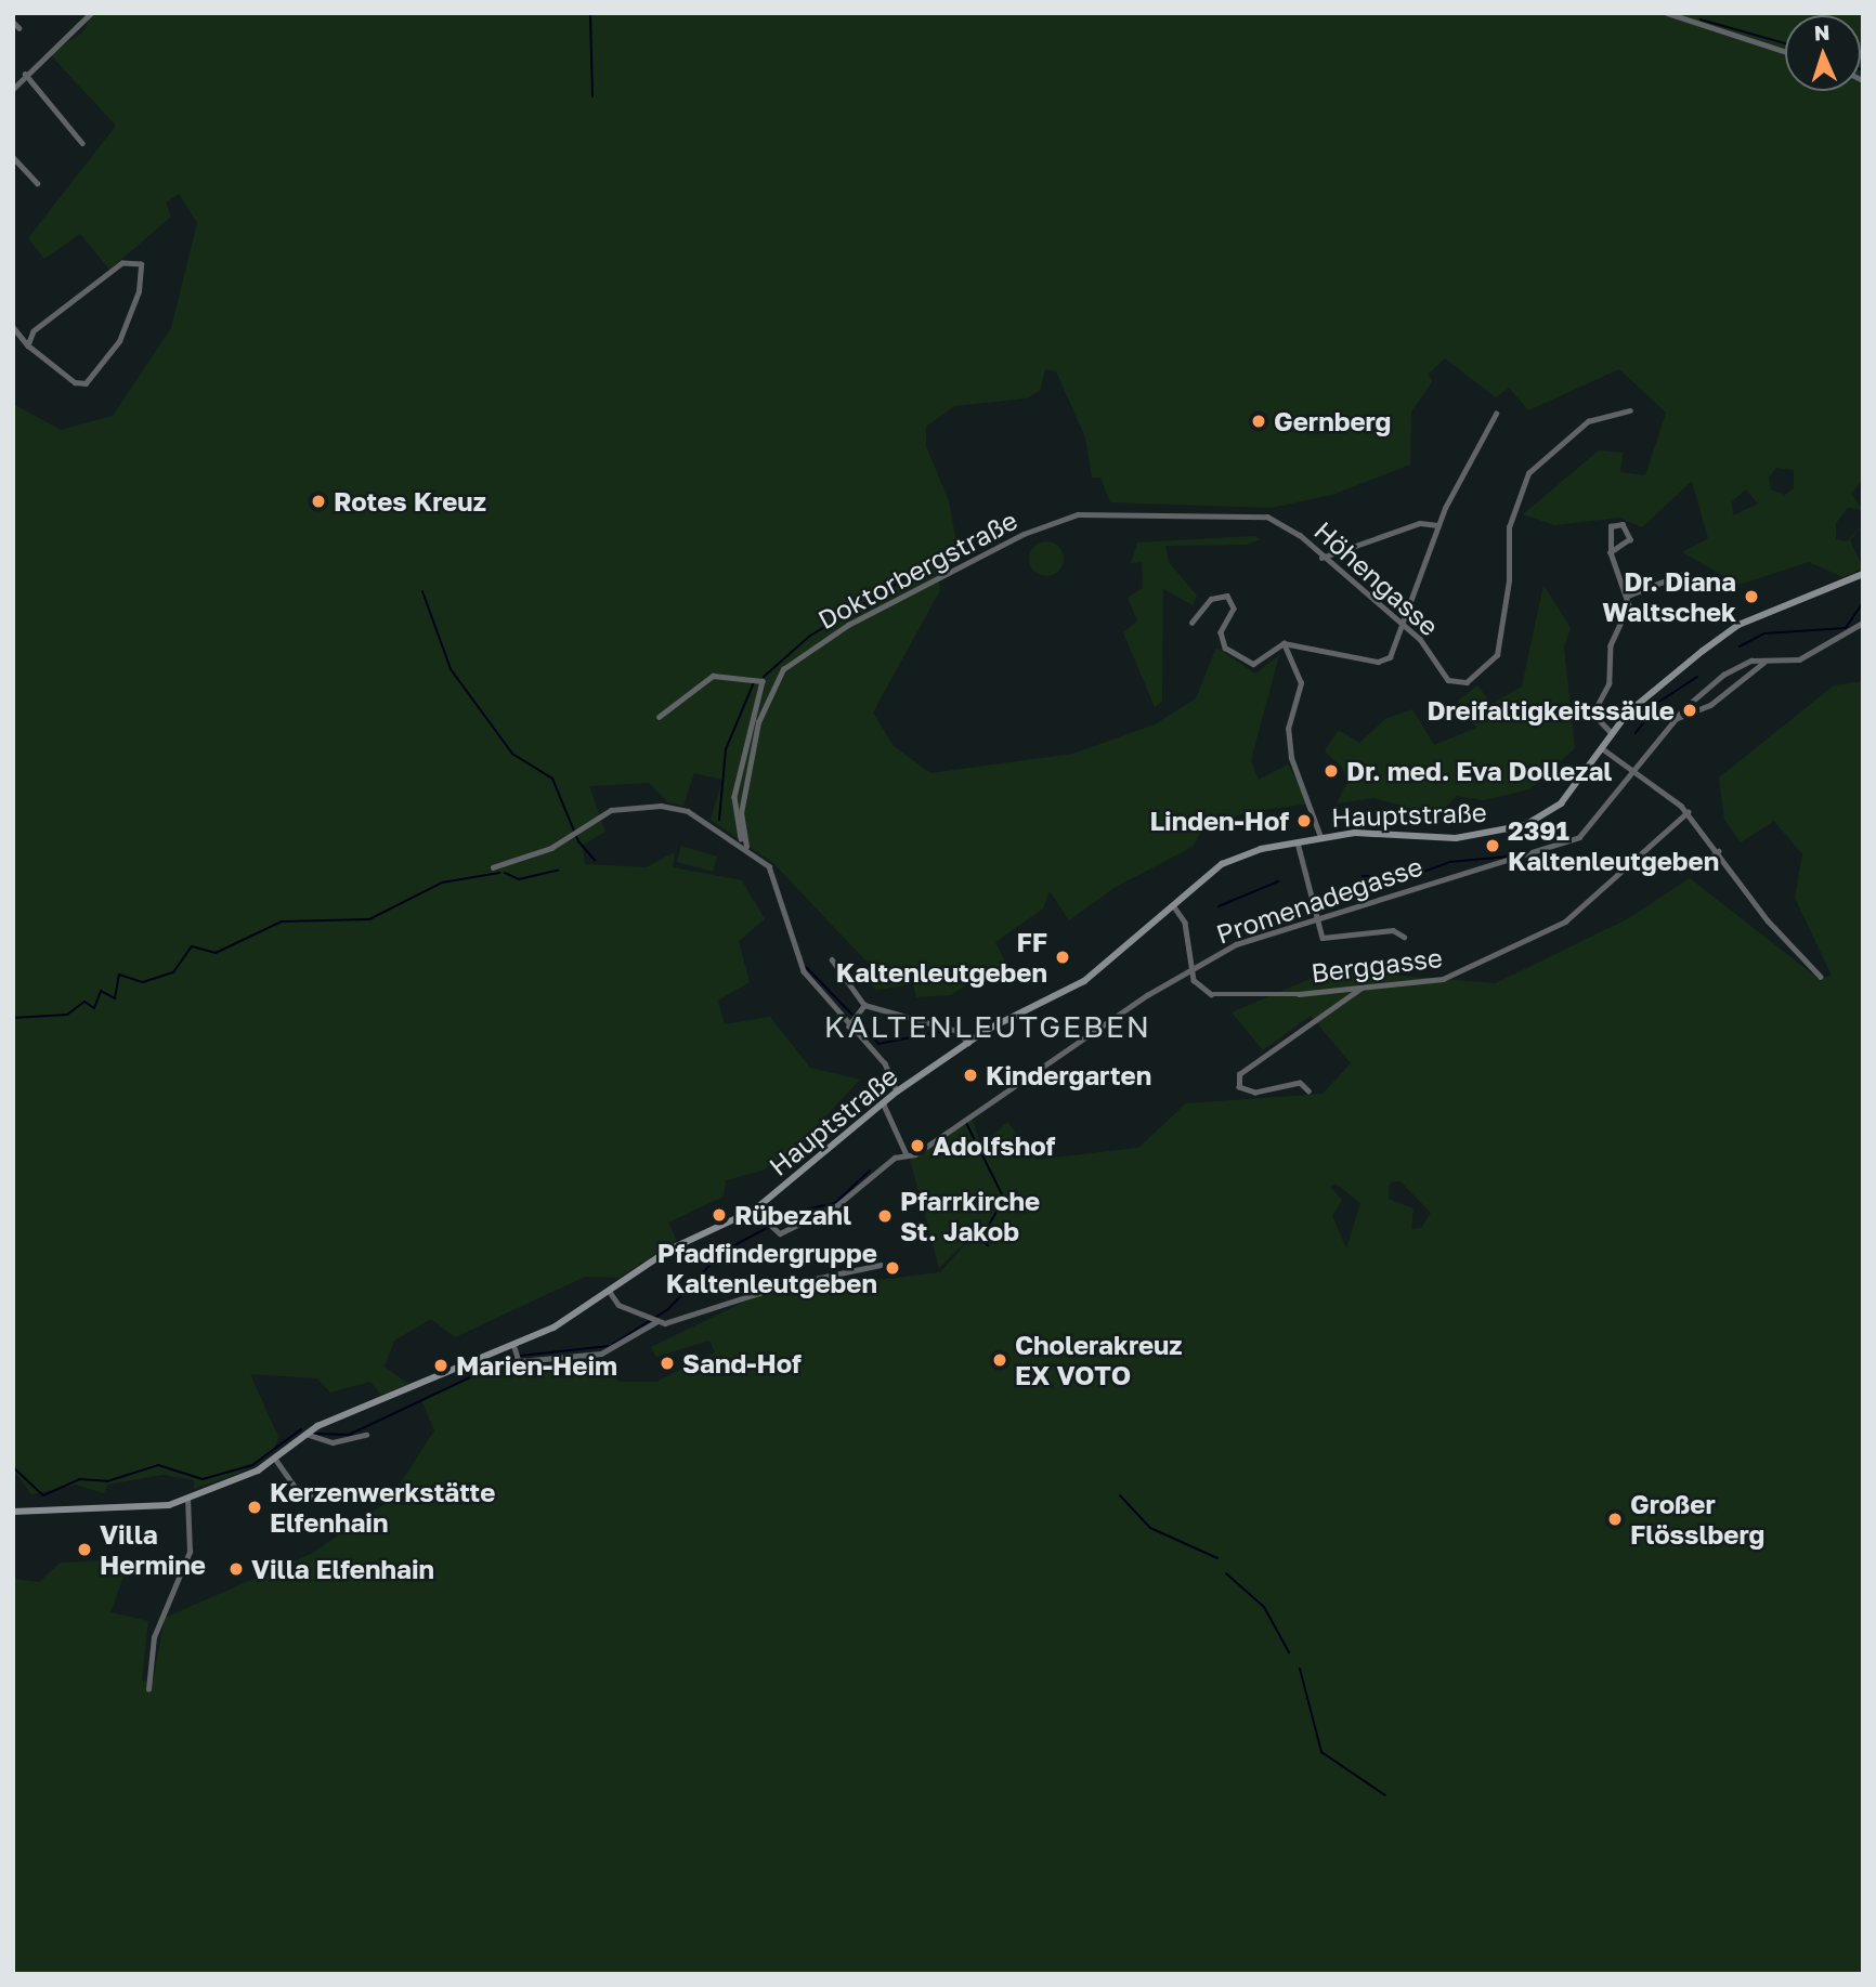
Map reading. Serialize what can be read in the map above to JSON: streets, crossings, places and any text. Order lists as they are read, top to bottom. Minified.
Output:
{"streets":{"main road":["Hauptstraße"],"street":["Doktorbergstraße","Höhengasse","Promenadegasse","Berggasse"]},"crossings":[["Doktorbergstraße","Höhengasse"],["Hauptstraße","Promenadegasse"],["Promenadegasse","Berggasse"]],"districts":["KALTENLEUTGEBEN"],"places":["Gernberg","Rotes Kreuz","Dr. Diana Waltschek","Dreifaltigkeitssäule","Dr. med. Eva Dollezal","Linden-Hof","2391 Kaltenleutgeben","FF Kaltenleutgeben","Kindergarten","Adolfshof","Rübezahl","Pfarrkirche St. Jakob","Pfadfindergruppe Kaltenleutgeben","Cholerakreuz EX VOTO","Sand-Hof","Marien-Heim","Kerzenwerkstätte Elfenhain","Großer Flösslberg","Villa Hermine","Villa Elfenhain"],"north":"top"}
